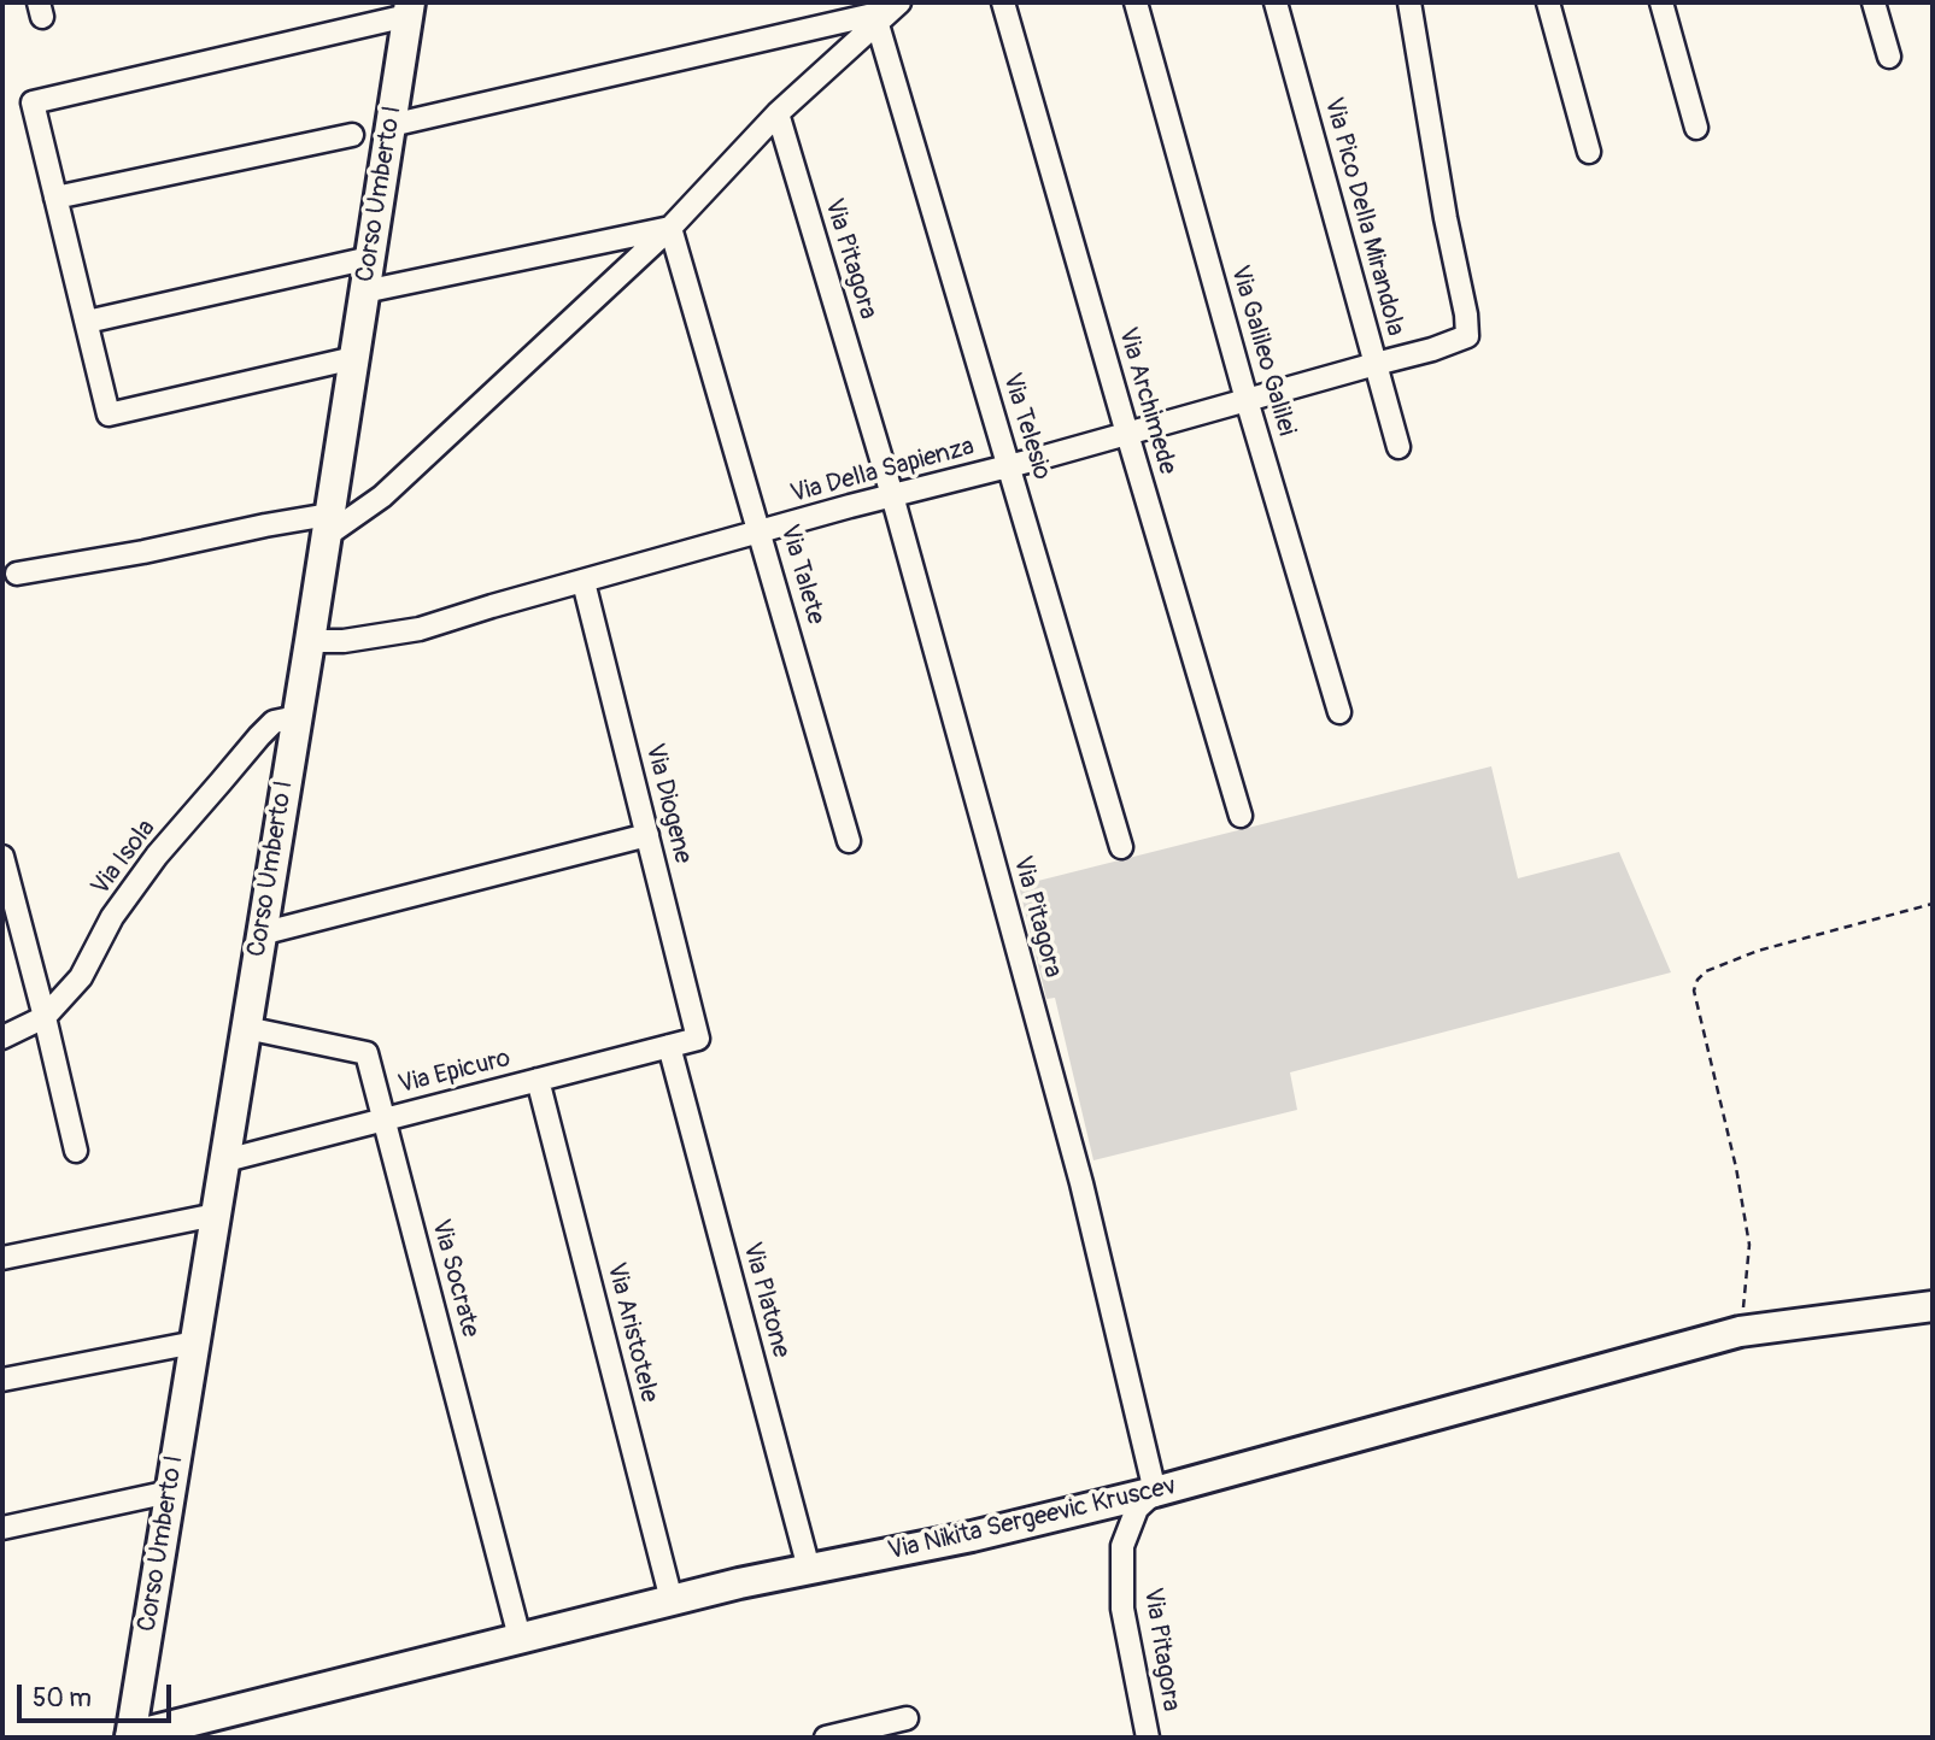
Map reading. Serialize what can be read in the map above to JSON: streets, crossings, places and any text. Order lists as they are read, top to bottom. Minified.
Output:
{"streets":{"main road":["Corso Umberto I","Via Nikita Sergeevic Kruscev"],"street":["Via Pico Della Mirandola","Via Pitagora","Via Galileo Galilei","Via Archimede","Via Telesio","Via Della Sapienza","Via Talete","Via Diogene","Via Isola","Via Epicuro","Via Socrate","Via Platone","Via Aristotele"]},"crossings":[["Corso Umberto I","Via Della Sapienza"],["Corso Umberto I","Via Isola"],["Corso Umberto I","Via Epicuro"],["Corso Umberto I","Via Socrate"],["Corso Umberto I","Via Nikita Sergeevic Kruscev"],["Via Pico Della Mirandola","Via Della Sapienza"],["Via Pitagora","Via Della Sapienza"],["Via Pitagora","Via Nikita Sergeevic Kruscev"],["Via Galileo Galilei","Via Della Sapienza"],["Via Archimede","Via Della Sapienza"],["Via Telesio","Via Della Sapienza"],["Via Della Sapienza","Via Talete"],["Via Della Sapienza","Via Diogene"],["Via Diogene","Via Epicuro"],["Via Epicuro","Via Socrate"],["Via Epicuro","Via Platone"],["Via Epicuro","Via Aristotele"],["Via Socrate","Via Nikita Sergeevic Kruscev"],["Via Platone","Via Nikita Sergeevic Kruscev"],["Via Aristotele","Via Nikita Sergeevic Kruscev"]],"scale_bar":"50 m"}
